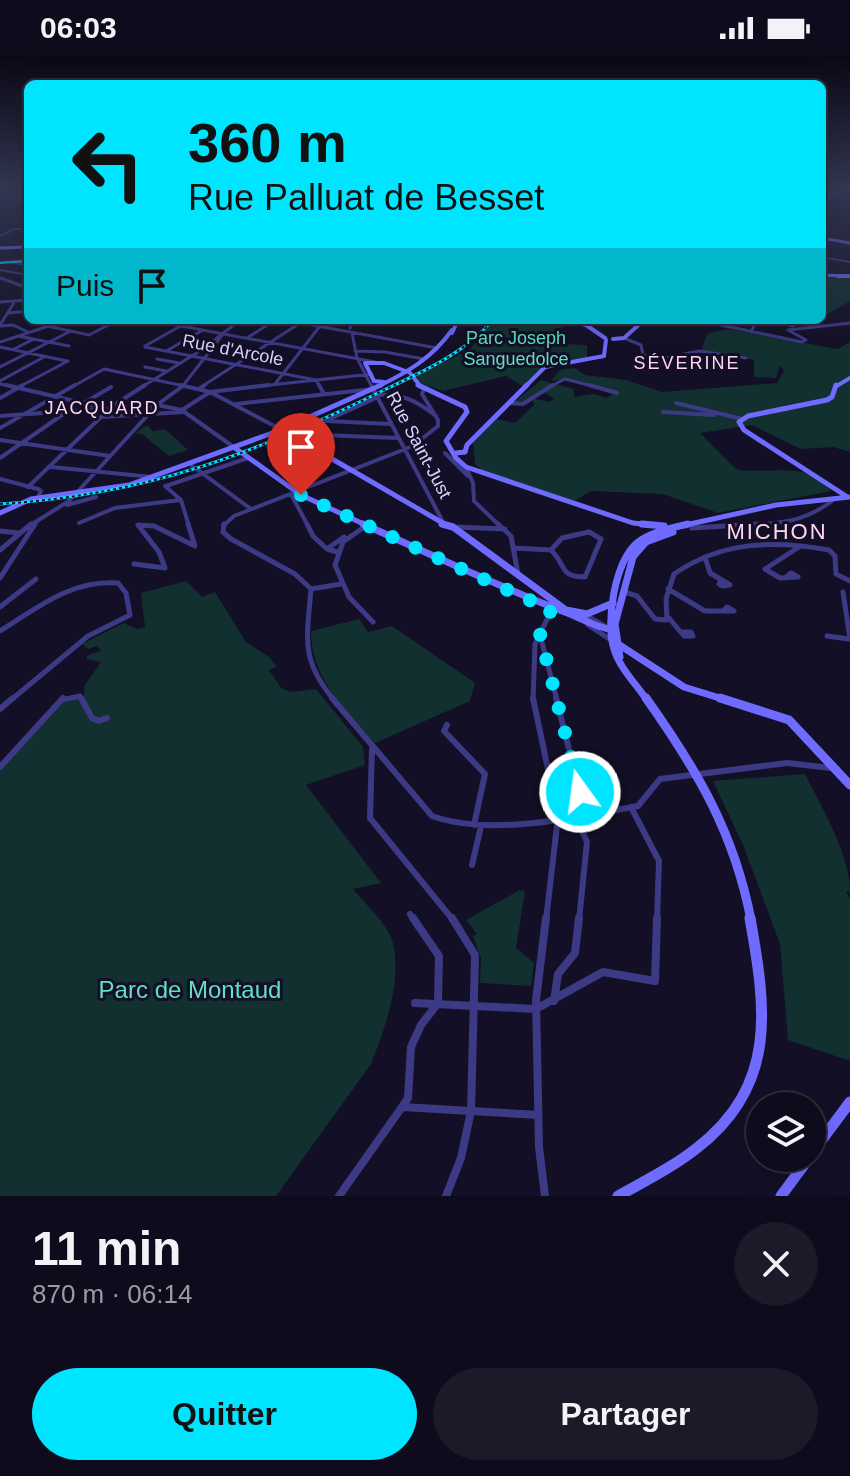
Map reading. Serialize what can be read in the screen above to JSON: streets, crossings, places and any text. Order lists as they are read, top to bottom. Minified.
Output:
{"streets":{"street":["Rue d'Arcole","Rue Saint-Just"]},"districts":["SÉVERINE","JACQUARD","MICHON"],"parks":["Parc Joseph Sanguedolce","Parc de Montaud"],"page":{"status":"06:03","turn":["360 m","Rue Palluat de Besset"],"then":"Puis","heading":["11 min","870 m · 06:14"],"buttons":["Quitter","Partager"]}}
